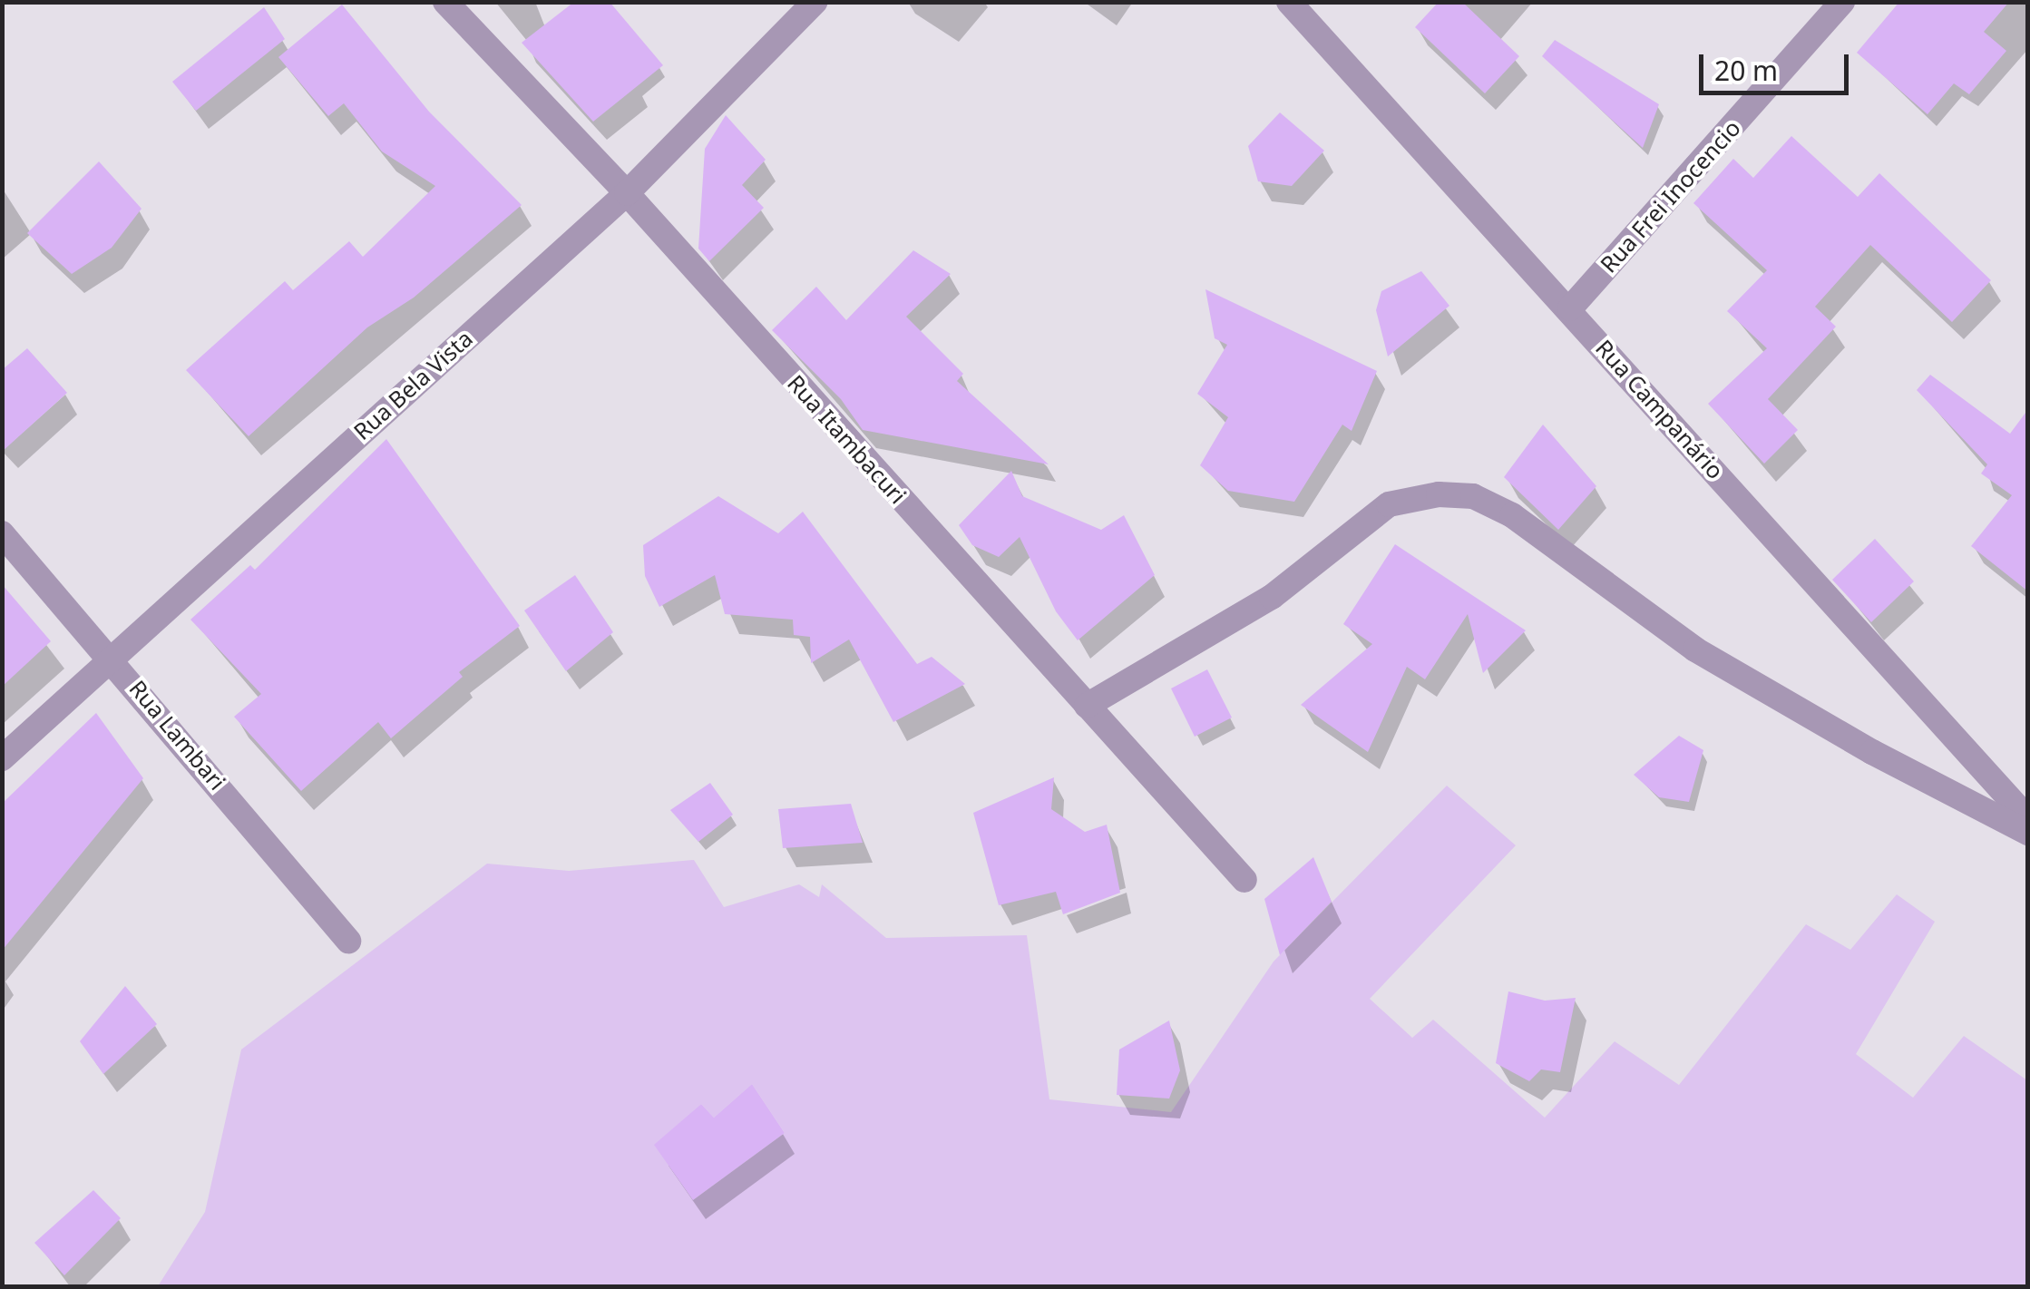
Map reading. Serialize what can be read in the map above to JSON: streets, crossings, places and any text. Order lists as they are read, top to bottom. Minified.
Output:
{"streets":{"street":["Rua Frei Inocencio","Rua Bela Vista","Rua Campanário","Rua Itambacuri","Rua Lambari"]},"crossings":[["Rua Frei Inocencio","Rua Campanário"],["Rua Bela Vista","Rua Itambacuri"],["Rua Bela Vista","Rua Lambari"]],"scale_bar":"20 m"}
